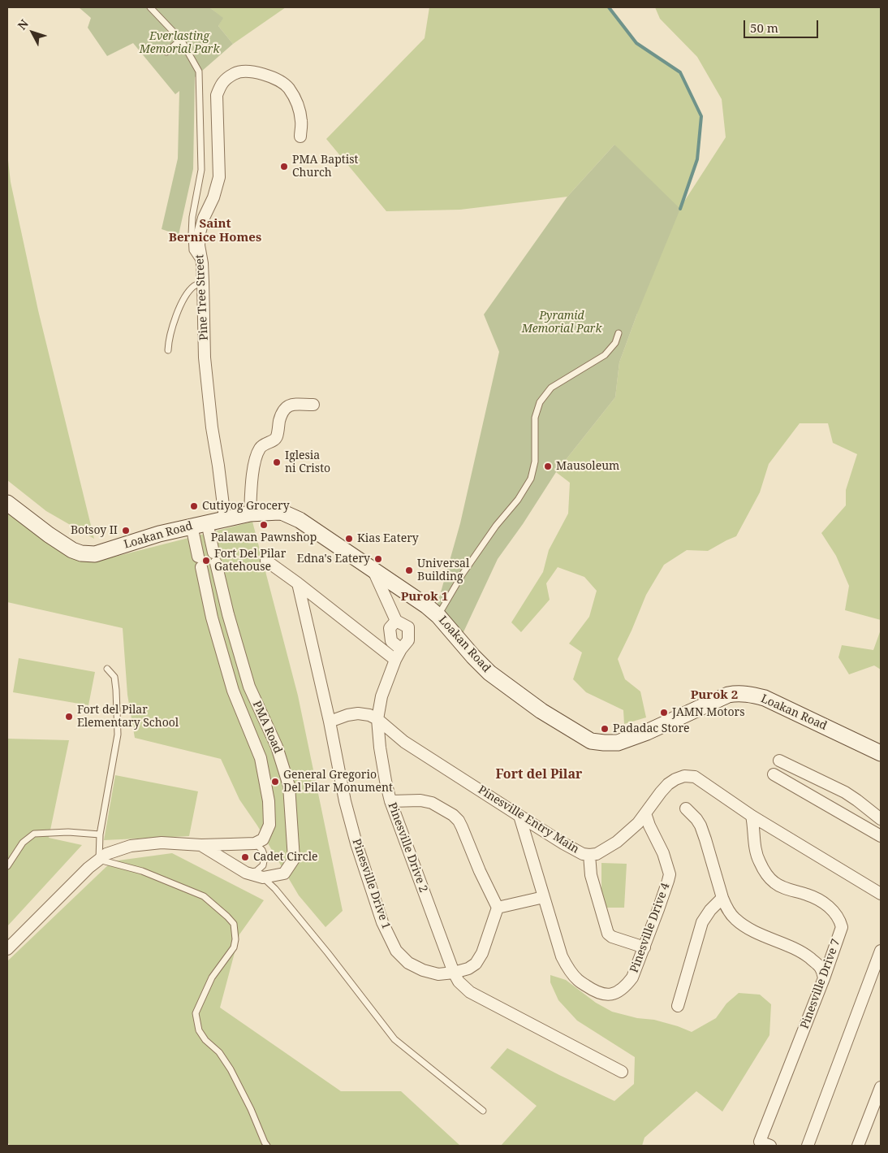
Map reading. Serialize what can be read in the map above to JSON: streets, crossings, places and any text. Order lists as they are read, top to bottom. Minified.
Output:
{"streets":{"main road":["Loakan Road"],"street":["Pine Tree Street","PMA Road","Pinesville Entry Main","Pinesville Drive 2","Pinesville Drive 1","Pinesville Drive 4","Pinesville Drive 7"]},"crossings":[["Pine Tree Street","Loakan Road"],["Loakan Road","PMA Road"],["Pinesville Entry Main","Pinesville Drive 2"],["Pinesville Entry Main","Pinesville Drive 1"],["Pinesville Entry Main","Pinesville Drive 4"],["Pinesville Entry Main","Pinesville Drive 7"],["Pinesville Drive 2","Pinesville Drive 1"]],"districts":["Saint Bernice Homes","Purok 1","Purok 2","Fort del Pilar"],"parks":["Everlasting Memorial Park","Pyramid Memorial Park"],"places":["PMA Baptist Church","Iglesia ni Cristo","Mausoleum","Cutiyog Grocery","Palawan Pawnshop","Botsoy II","Kias Eatery","Edna's Eatery","Fort Del Pilar Gatehouse","Universal Building","JAMN Motors","Fort del Pilar Elementary School","Padadac Store","General Gregorio Del Pilar Monument","Cadet Circle"],"scale_bar":"50 m","north":"top left"}
